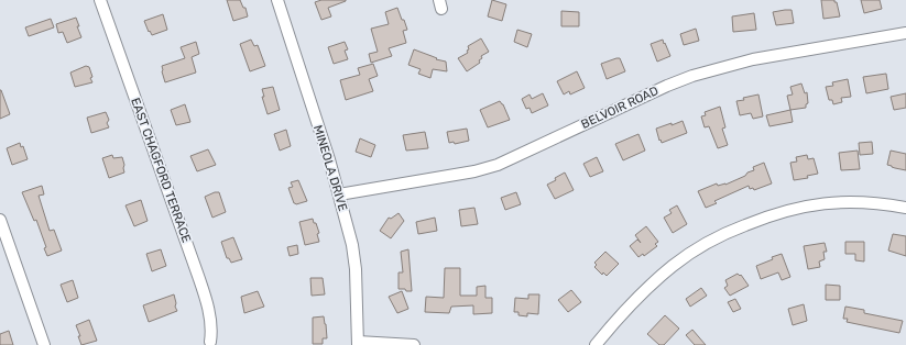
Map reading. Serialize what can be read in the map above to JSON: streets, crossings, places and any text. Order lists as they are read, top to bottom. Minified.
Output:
{"streets":{"street":["BELVOIR ROAD","MINEOLA DRIVE","EAST CHAGFORD TERRACE"]},"crossings":[["BELVOIR ROAD","MINEOLA DRIVE"]]}
